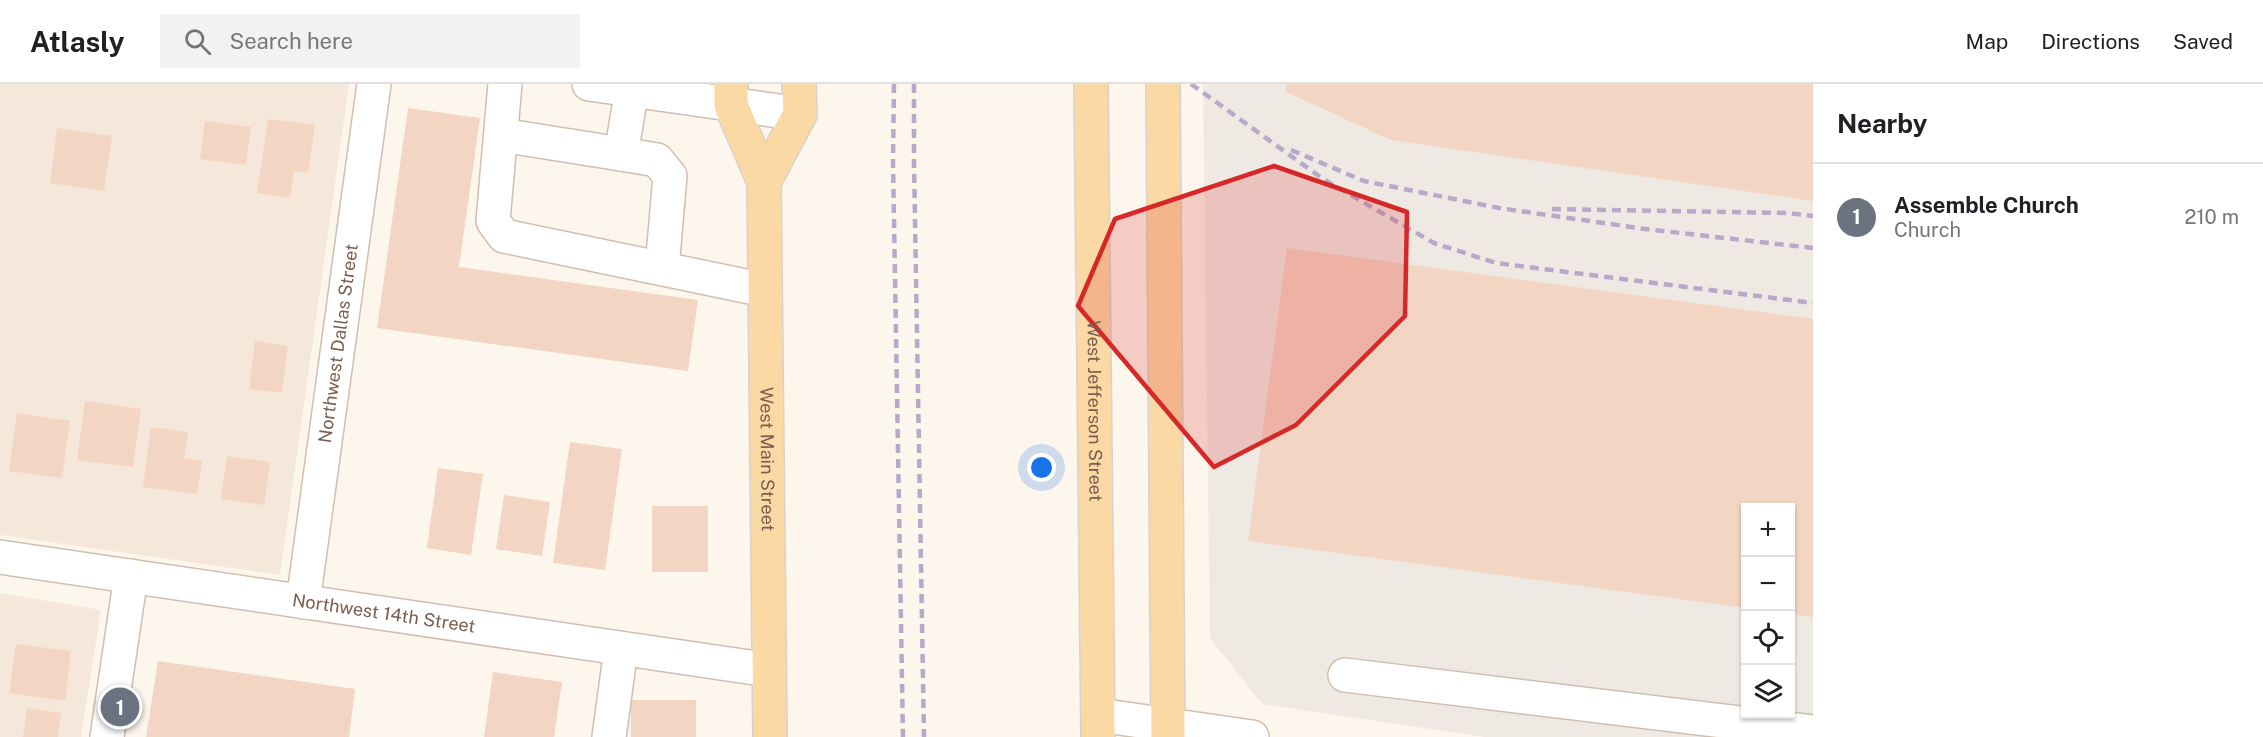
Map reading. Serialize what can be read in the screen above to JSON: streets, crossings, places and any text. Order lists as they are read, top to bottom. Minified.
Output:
{"streets":{"main road":["West Jefferson Street","West Main Street"],"street":["Northwest Dallas Street","Northwest 14th Street"]},"crossings":[["Northwest Dallas Street","Northwest 14th Street"],["West Main Street","Northwest 14th Street"]],"page":{"header":"Atlasly","search":"Search here","nav":["Map","Directions","Saved"],"heading":"Nearby","list":[{"mark":"1","name":"Assemble Church","note":"Church","value":"210 m"}],"map_buttons":["+","−"],"pins":"1"}}
